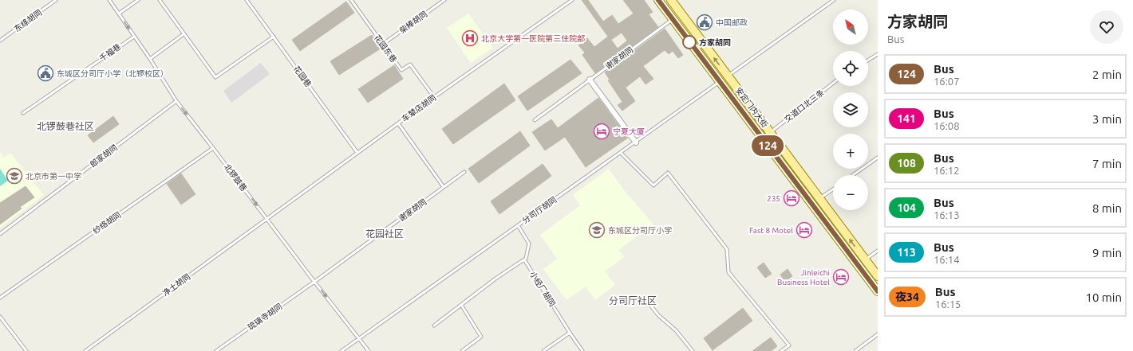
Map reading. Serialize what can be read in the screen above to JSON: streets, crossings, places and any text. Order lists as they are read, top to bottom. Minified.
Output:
{"streets":{"main road":["安定门内大街"],"lane":["东绦胡同","柴棒胡同","花园东巷","千福巷","谢家胡同","花园巷","交道口北三条","车辇店胡同","郎家胡同","北锣鼓巷","分司厅胡同","纱络胡同","净土胡同","小经厂胡同","琉璃寺胡同"]},"crossings":[["柴棒胡同","花园东巷"],["花园东巷","车辇店胡同"],["千福巷","北锣鼓巷"],["谢家胡同","安定门内大街"],["谢家胡同","北锣鼓巷"],["谢家胡同","琉璃寺胡同"],["花园巷","车辇店胡同"],["交道口北三条","安定门内大街"],["安定门内大街","分司厅胡同"],["车辇店胡同","北锣鼓巷"],["车辇店胡同","净土胡同"],["郎家胡同","北锣鼓巷"],["北锣鼓巷","分司厅胡同"],["北锣鼓巷","纱络胡同"],["北锣鼓巷","净土胡同"],["北锣鼓巷","琉璃寺胡同"]],"one_way":["北锣鼓巷"],"districts":["北锣鼓巷社区","花园社区","分司厅社区"],"places":{"public building":["中国邮政","东城区分司厅小学（北锣校区）"],"hospital":["北京大学第一医院第三住院部"],"other":["方家胡同"],"hotel":["宁夏大厦","235","Fast 8 Motel","Jinleichi Business Hotel"],"school or university":["北京市第一中学","东城区分司厅小学"]},"lines":["bus line 124"],"north":"top left","page":{"on_map":"124","heading":["方家胡同","Bus"],"map_buttons":["+","−"],"list":[{"mark":"124","name":"Bus","note":"16:07","value":"2 min"},{"mark":"141","name":"Bus","note":"16:08","value":"3 min"},{"mark":"108","name":"Bus","note":"16:12","value":"7 min"},{"mark":"104","name":"Bus","note":"16:13","value":"8 min"},{"mark":"113","name":"Bus","note":"16:14","value":"9 min"},{"mark":"夜34","name":"Bus","note":"16:15","value":"10 min"}]}}
